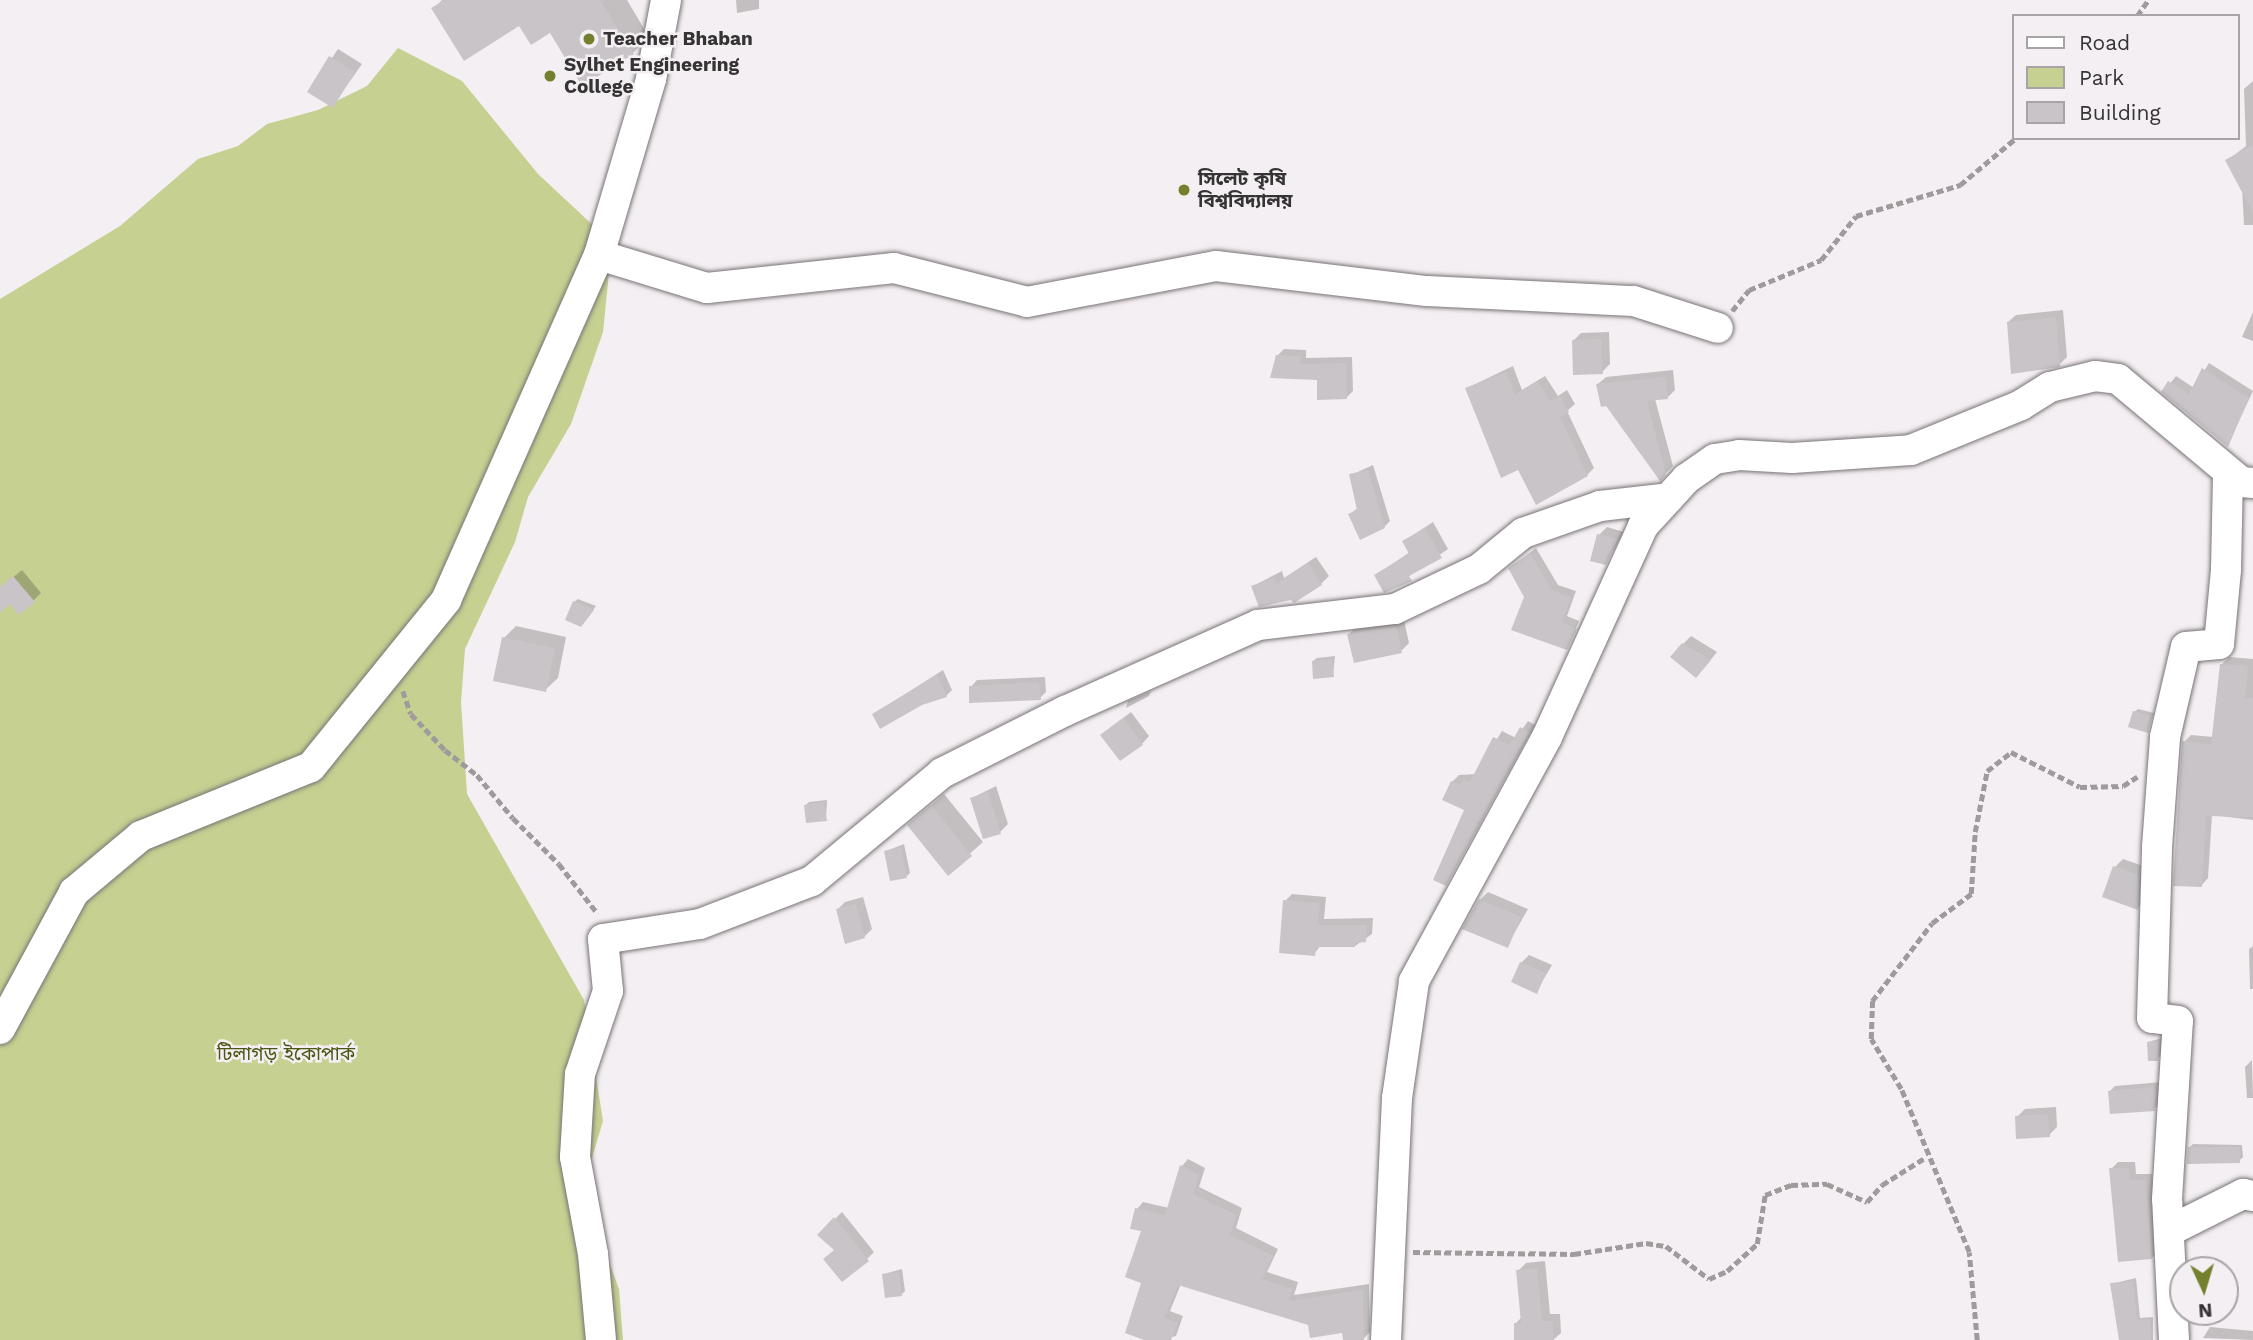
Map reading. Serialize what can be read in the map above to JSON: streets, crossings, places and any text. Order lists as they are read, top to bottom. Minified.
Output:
{"parks":["টিলাগড় ইকোপার্ক"],"places":["Teacher Bhaban","Sylhet Engineering College","সিলেট কৃষি বিশ্ববিদ্যালয়"],"legend":["Road","Park","Building"],"north":"bottom"}
